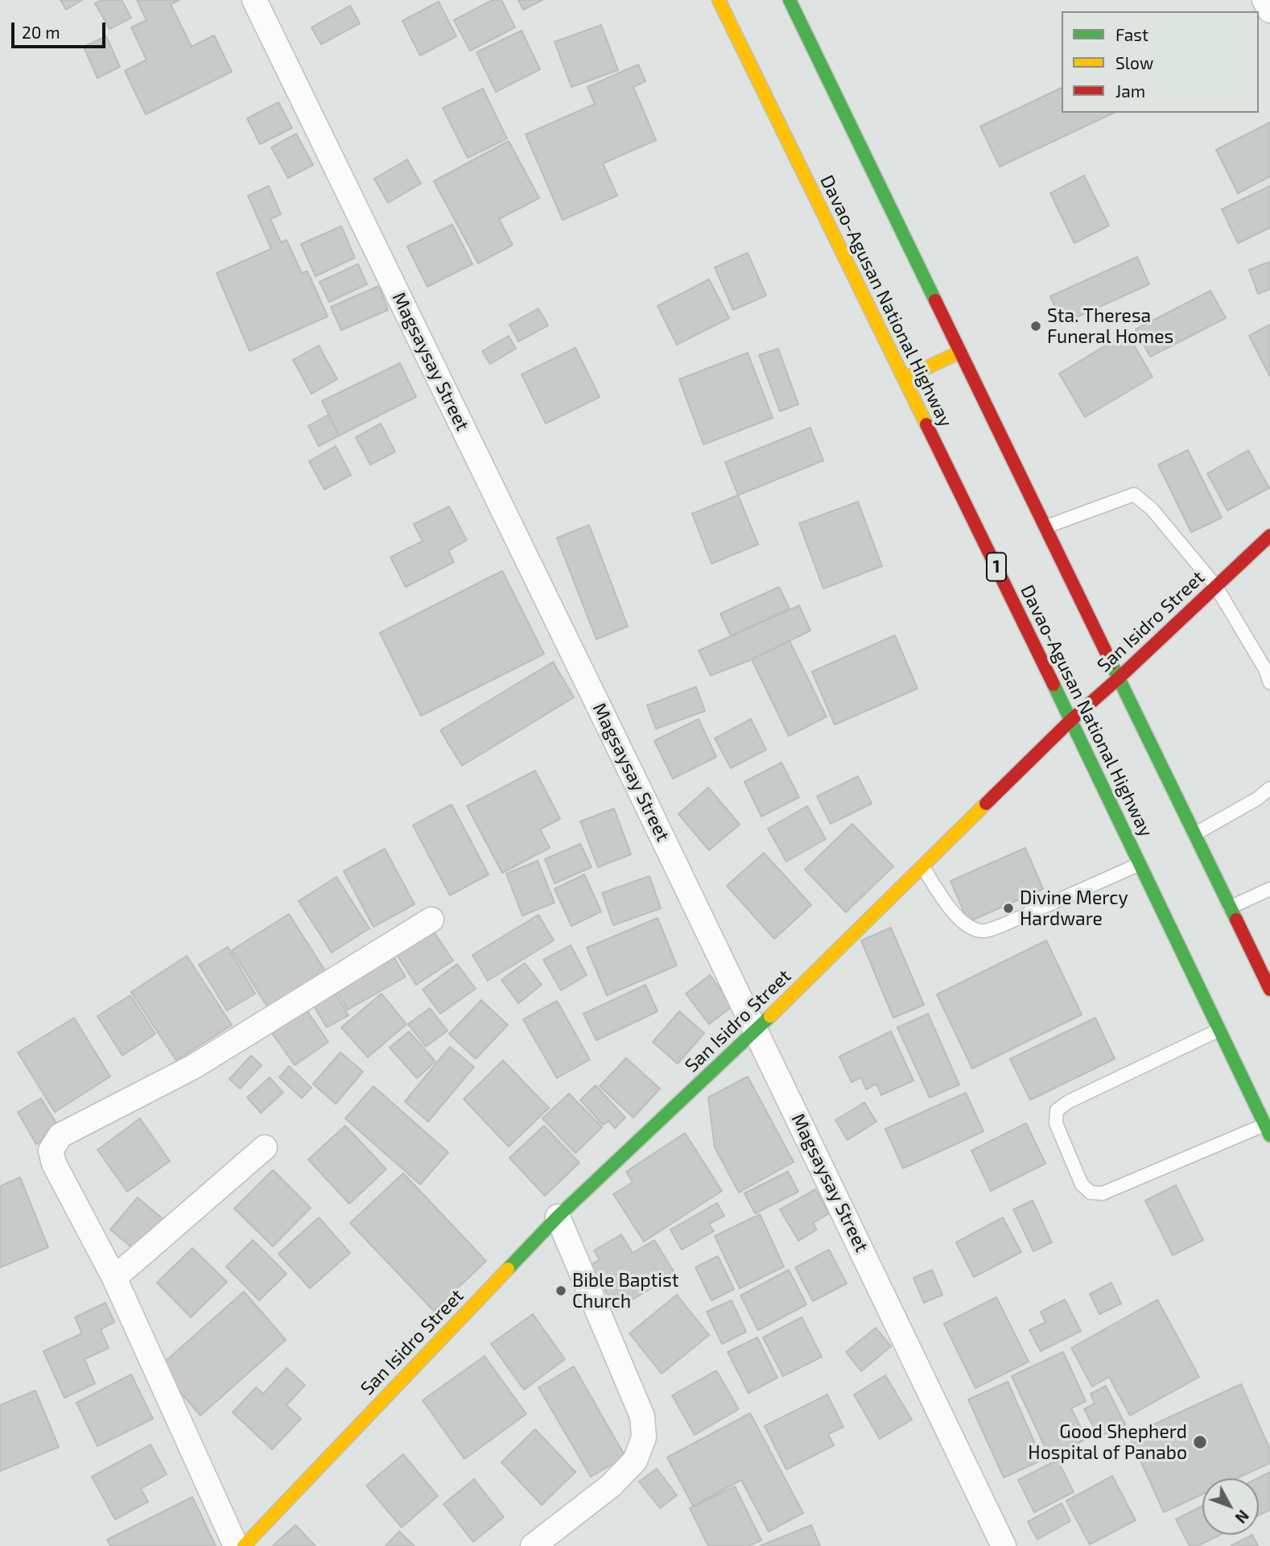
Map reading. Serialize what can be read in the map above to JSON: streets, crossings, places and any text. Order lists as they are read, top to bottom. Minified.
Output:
{"streets":{"main road":["Davao-Agusan National Highway","1","San Isidro Street"],"street":["Magsaysay Street"]},"crossings":[["Davao-Agusan National Highway","San Isidro Street"],["Magsaysay Street","San Isidro Street"]],"places":["Sta. Theresa Funeral Homes","Divine Mercy Hardware","Bible Baptist Church","Good Shepherd Hospital of Panabo"],"legend":["Fast","Slow","Jam"],"scale_bar":"20 m","north":"bottom right"}
